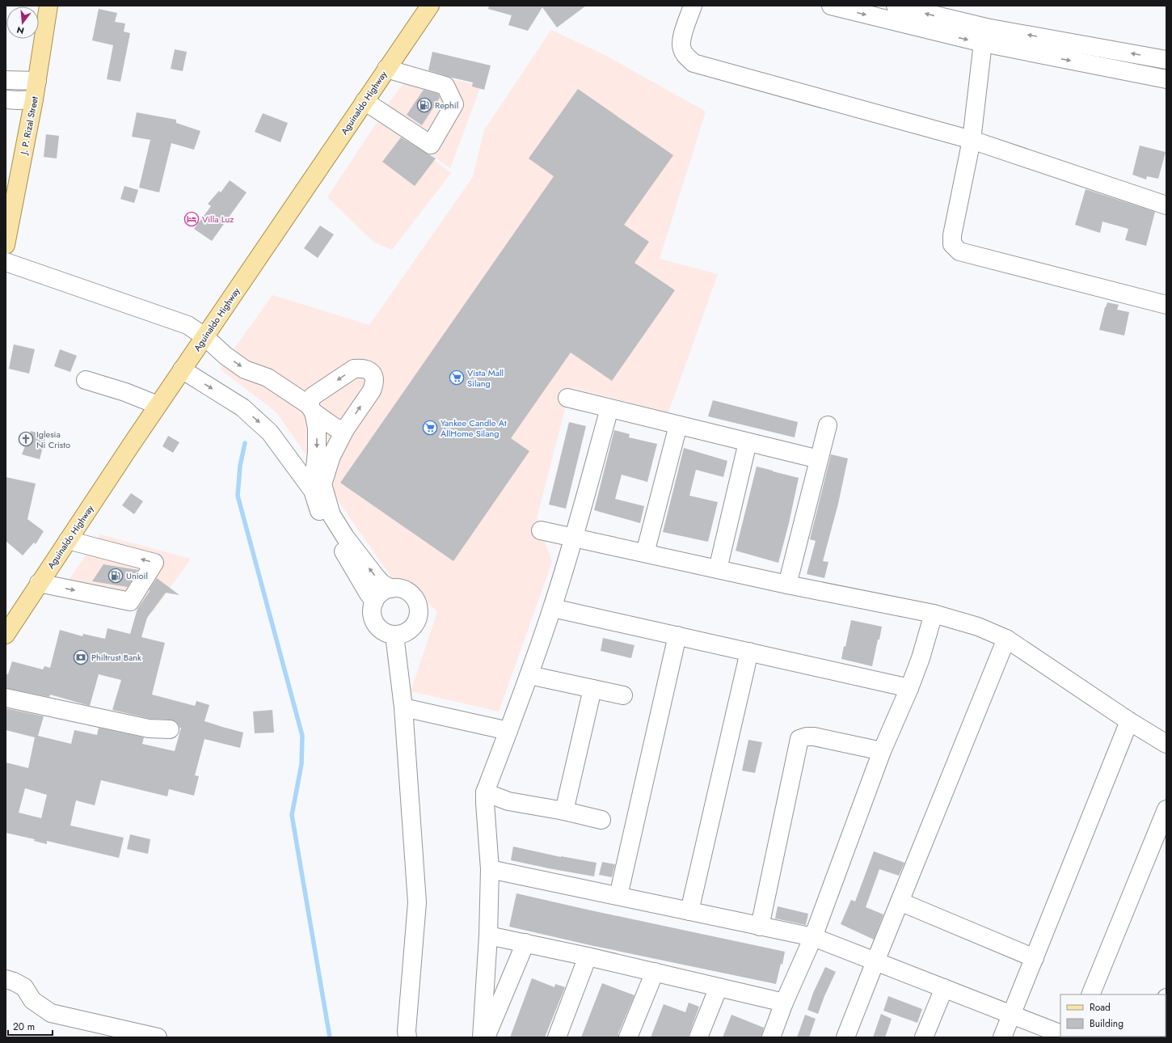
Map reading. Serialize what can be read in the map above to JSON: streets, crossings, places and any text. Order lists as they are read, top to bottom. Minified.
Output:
{"streets":{"main road":["Aguinaldo Highway","J. P. Rizal Street"]},"places":{"fuel station":["Rephil","Unioil"],"hotel":["Villa Luz"],"supermarket":["Vista Mall Silang","Yankee Candle At AllHome Silang"],"church":["Iglesia Ni Cristo"],"bank":["Philtrust Bank"]},"legend":["Road","Building"],"scale_bar":"20 m","north":"bottom"}
